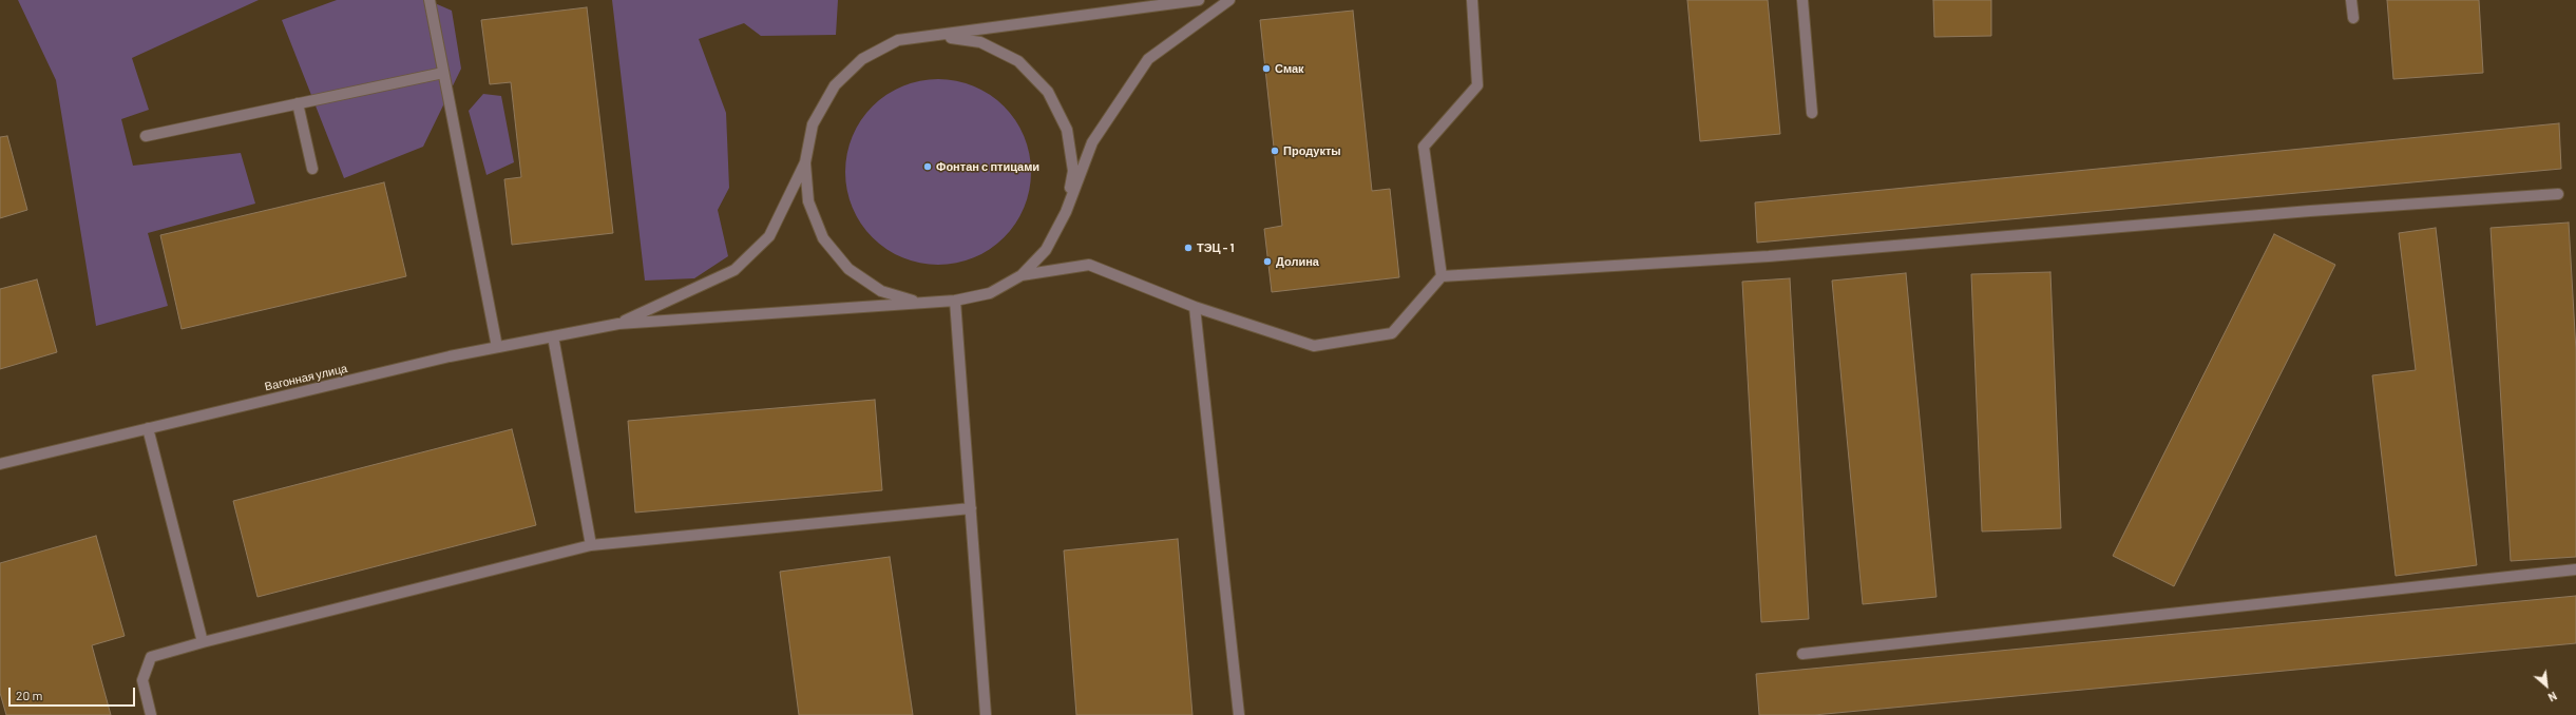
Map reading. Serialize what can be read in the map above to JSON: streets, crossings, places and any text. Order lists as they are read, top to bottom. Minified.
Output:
{"streets":{"street":["Вагонная улица"]},"places":["Смак","Продукты","Фонтан с птицами","ТЭЦ - 1","Долина"],"scale_bar":"20 m","north":"bottom right"}
